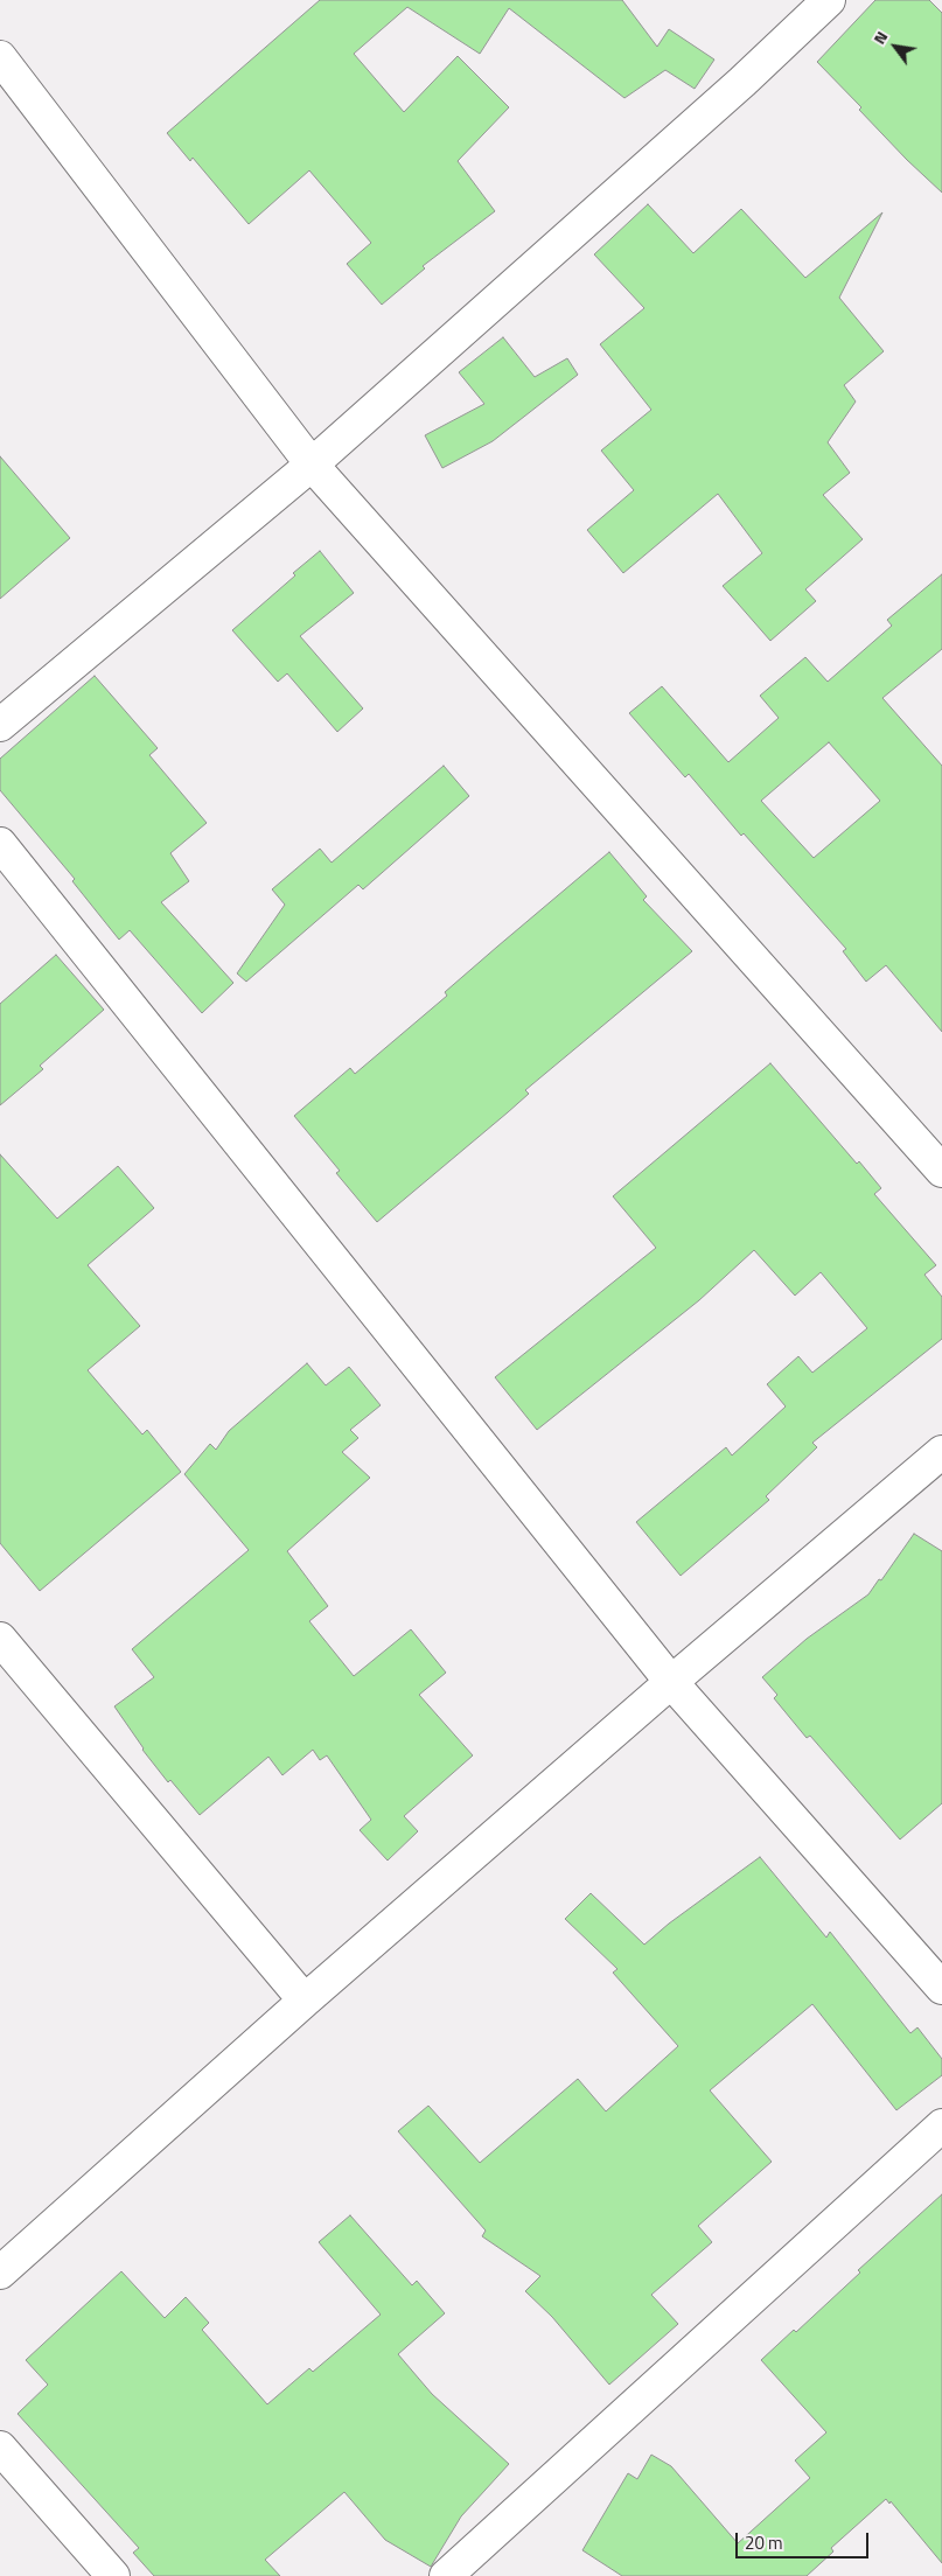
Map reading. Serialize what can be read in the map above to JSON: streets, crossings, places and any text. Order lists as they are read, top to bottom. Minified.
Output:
{"scale_bar":"20 m","north":"top left"}
